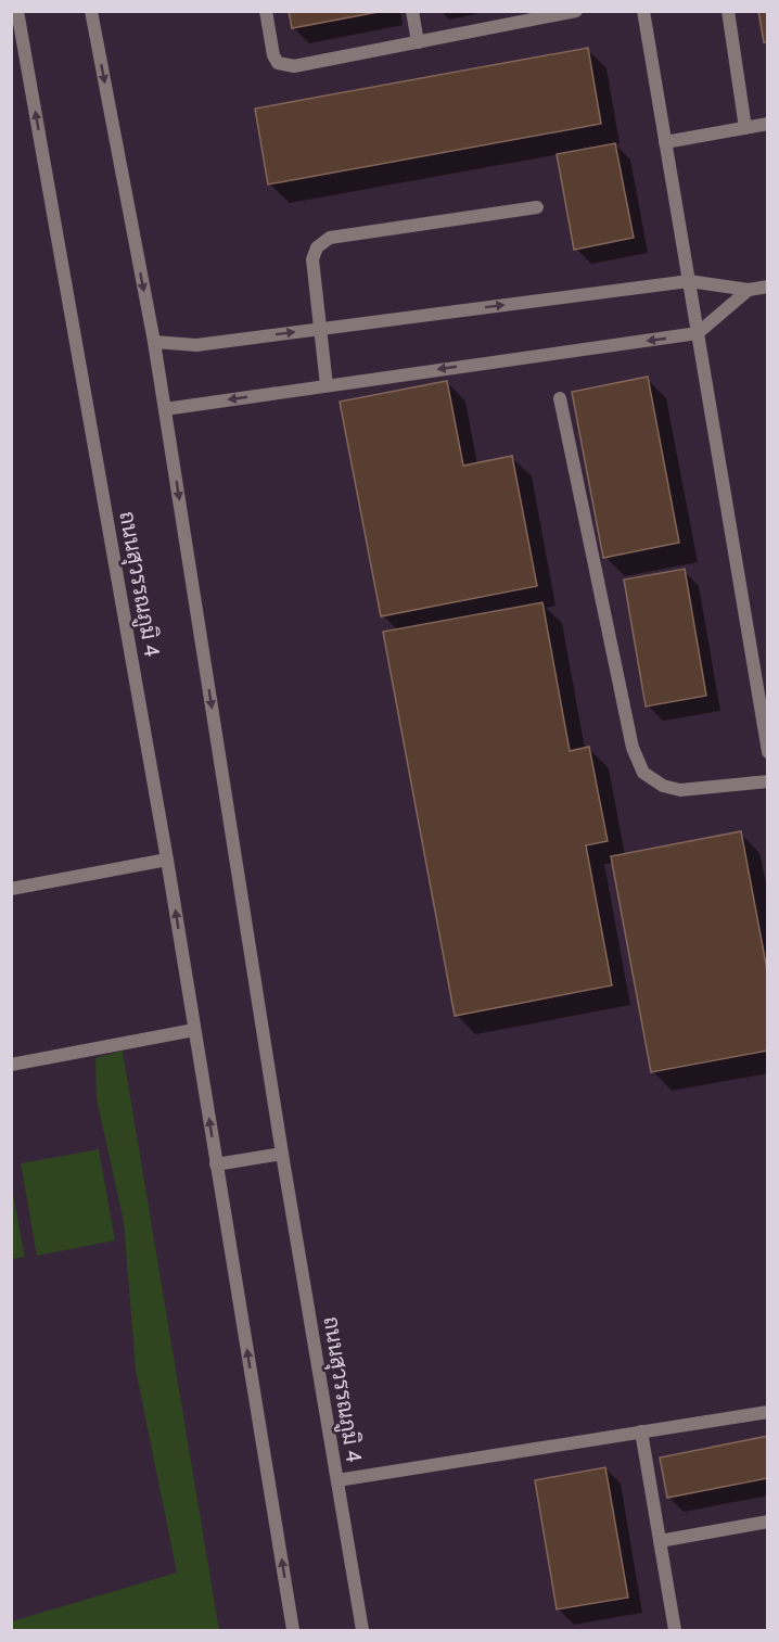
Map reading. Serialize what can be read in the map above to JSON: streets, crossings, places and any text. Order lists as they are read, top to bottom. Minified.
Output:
{"streets":{"street":["ถนนสุวรรณภูมิ 4"]}}
